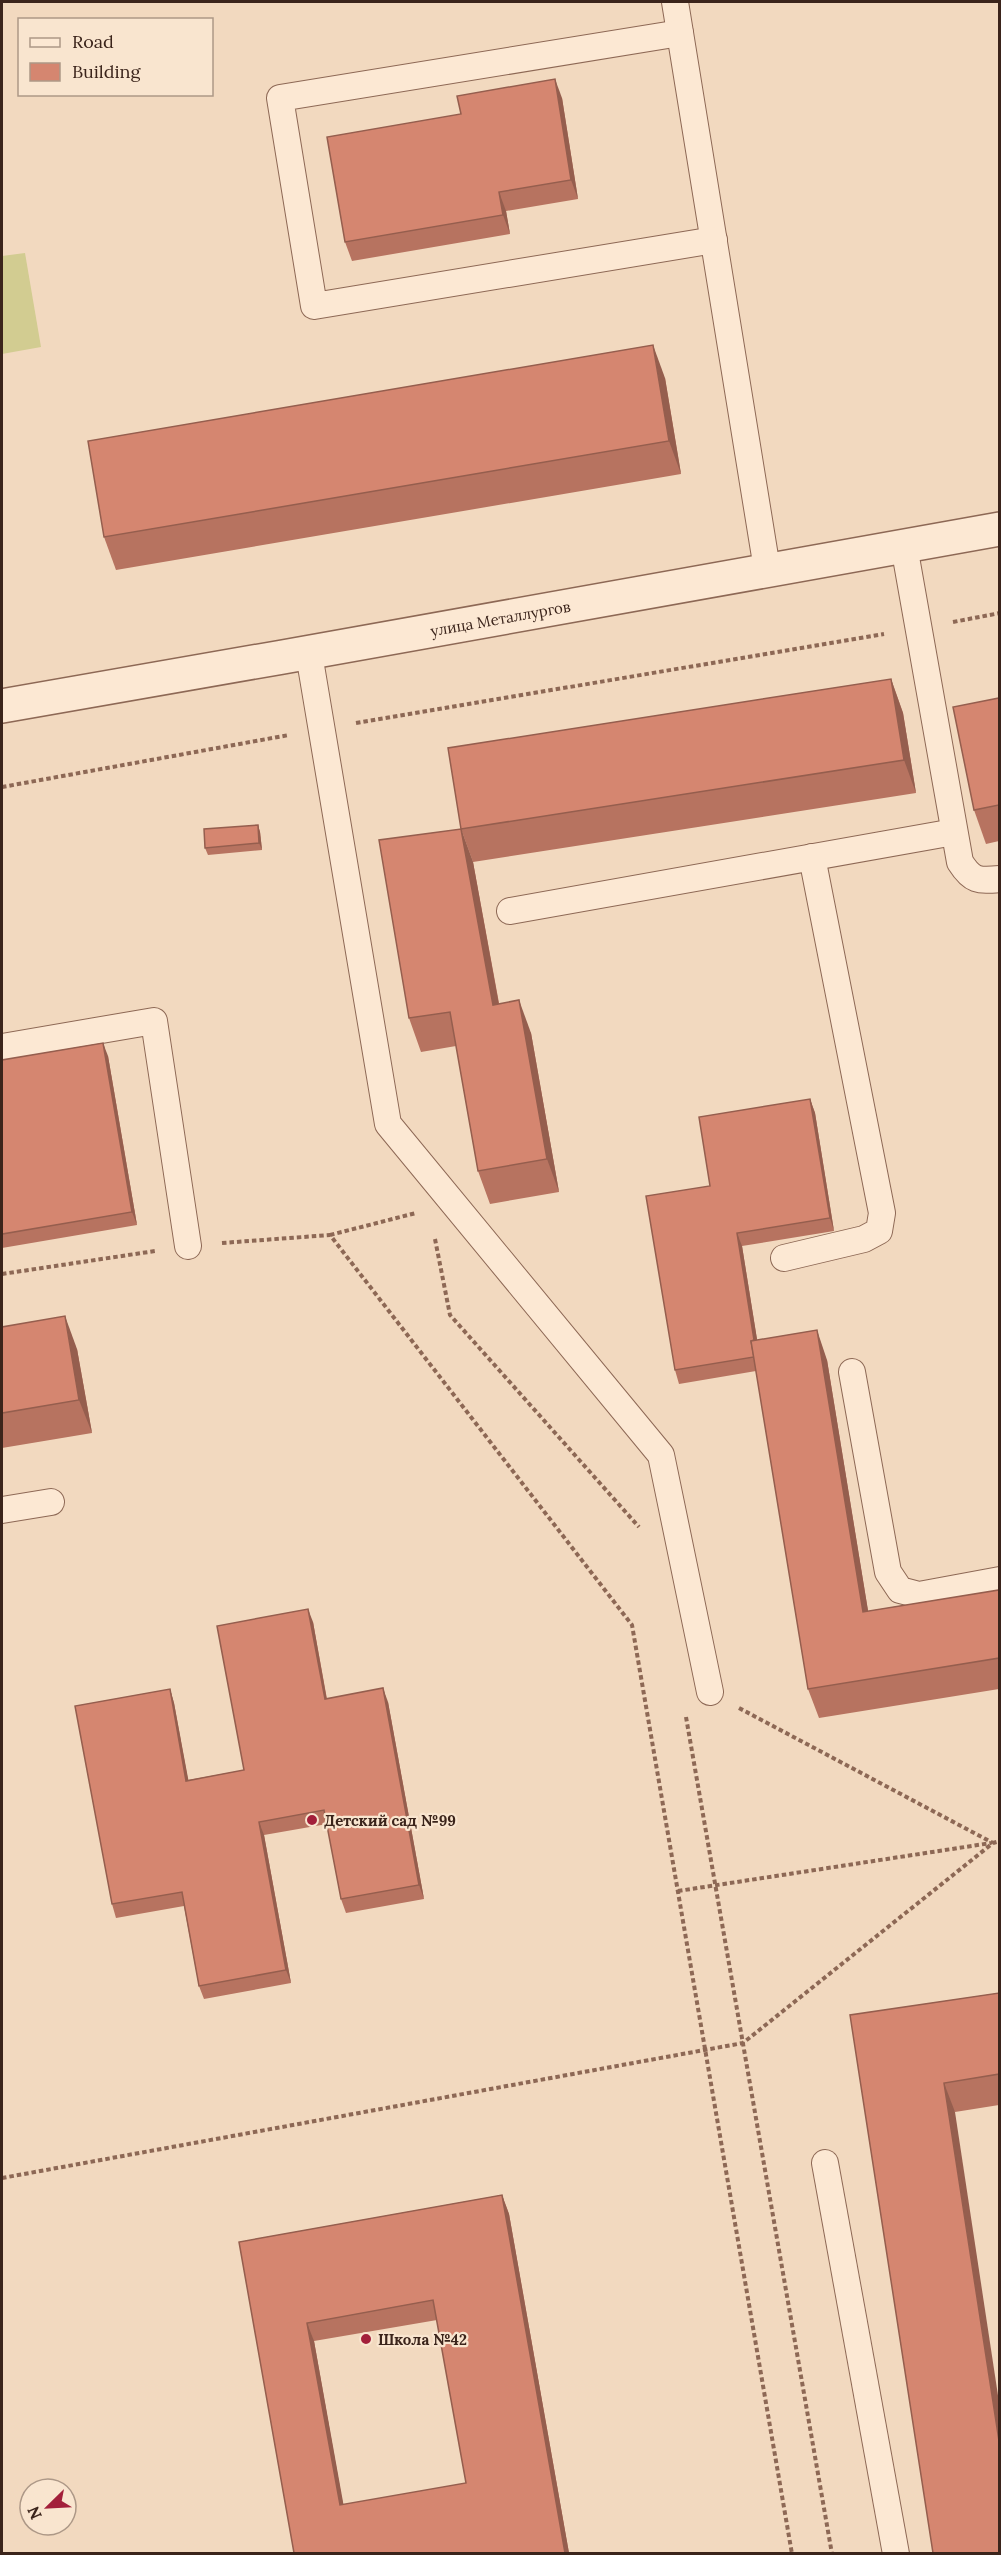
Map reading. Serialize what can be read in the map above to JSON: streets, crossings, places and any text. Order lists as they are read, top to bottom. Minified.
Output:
{"streets":{"street":["улица Металлургов"]},"places":["Детский сад №99","Школа №42"],"legend":["Road","Building"],"north":"bottom left"}
